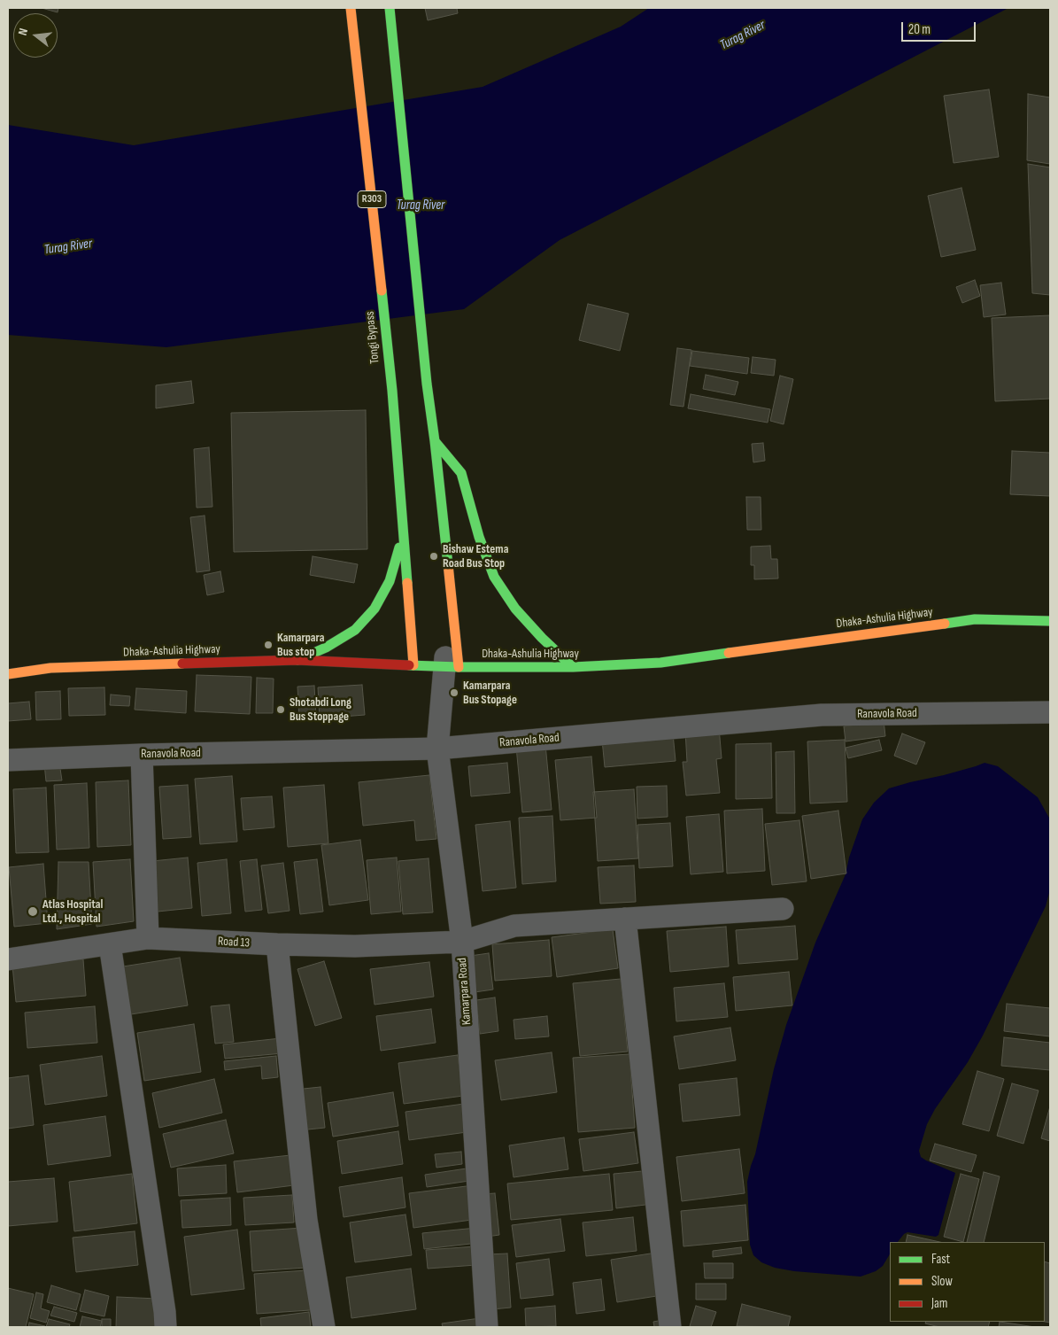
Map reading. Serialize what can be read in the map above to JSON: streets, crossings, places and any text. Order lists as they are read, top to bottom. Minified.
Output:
{"streets":{"main road":["R303","Tongi Bypass","Dhaka-Ashulia Highway"],"street":["Ranavola Road","Road 13","Kamarpara Road"]},"crossings":[["Tongi Bypass","Dhaka-Ashulia Highway"],["Dhaka-Ashulia Highway","Kamarpara Road"],["Ranavola Road","Kamarpara Road"],["Road 13","Kamarpara Road"]],"water":["Turag River"],"places":["Bishaw Estema Road Bus Stop","Kamarpara Bus stop","Kamarpara Bus Stopage","Shotabdi Long Bus Stoppage","Atlas Hospital Ltd., Hospital"],"legend":["Fast","Slow","Jam"],"scale_bar":"20 m","north":"left"}
